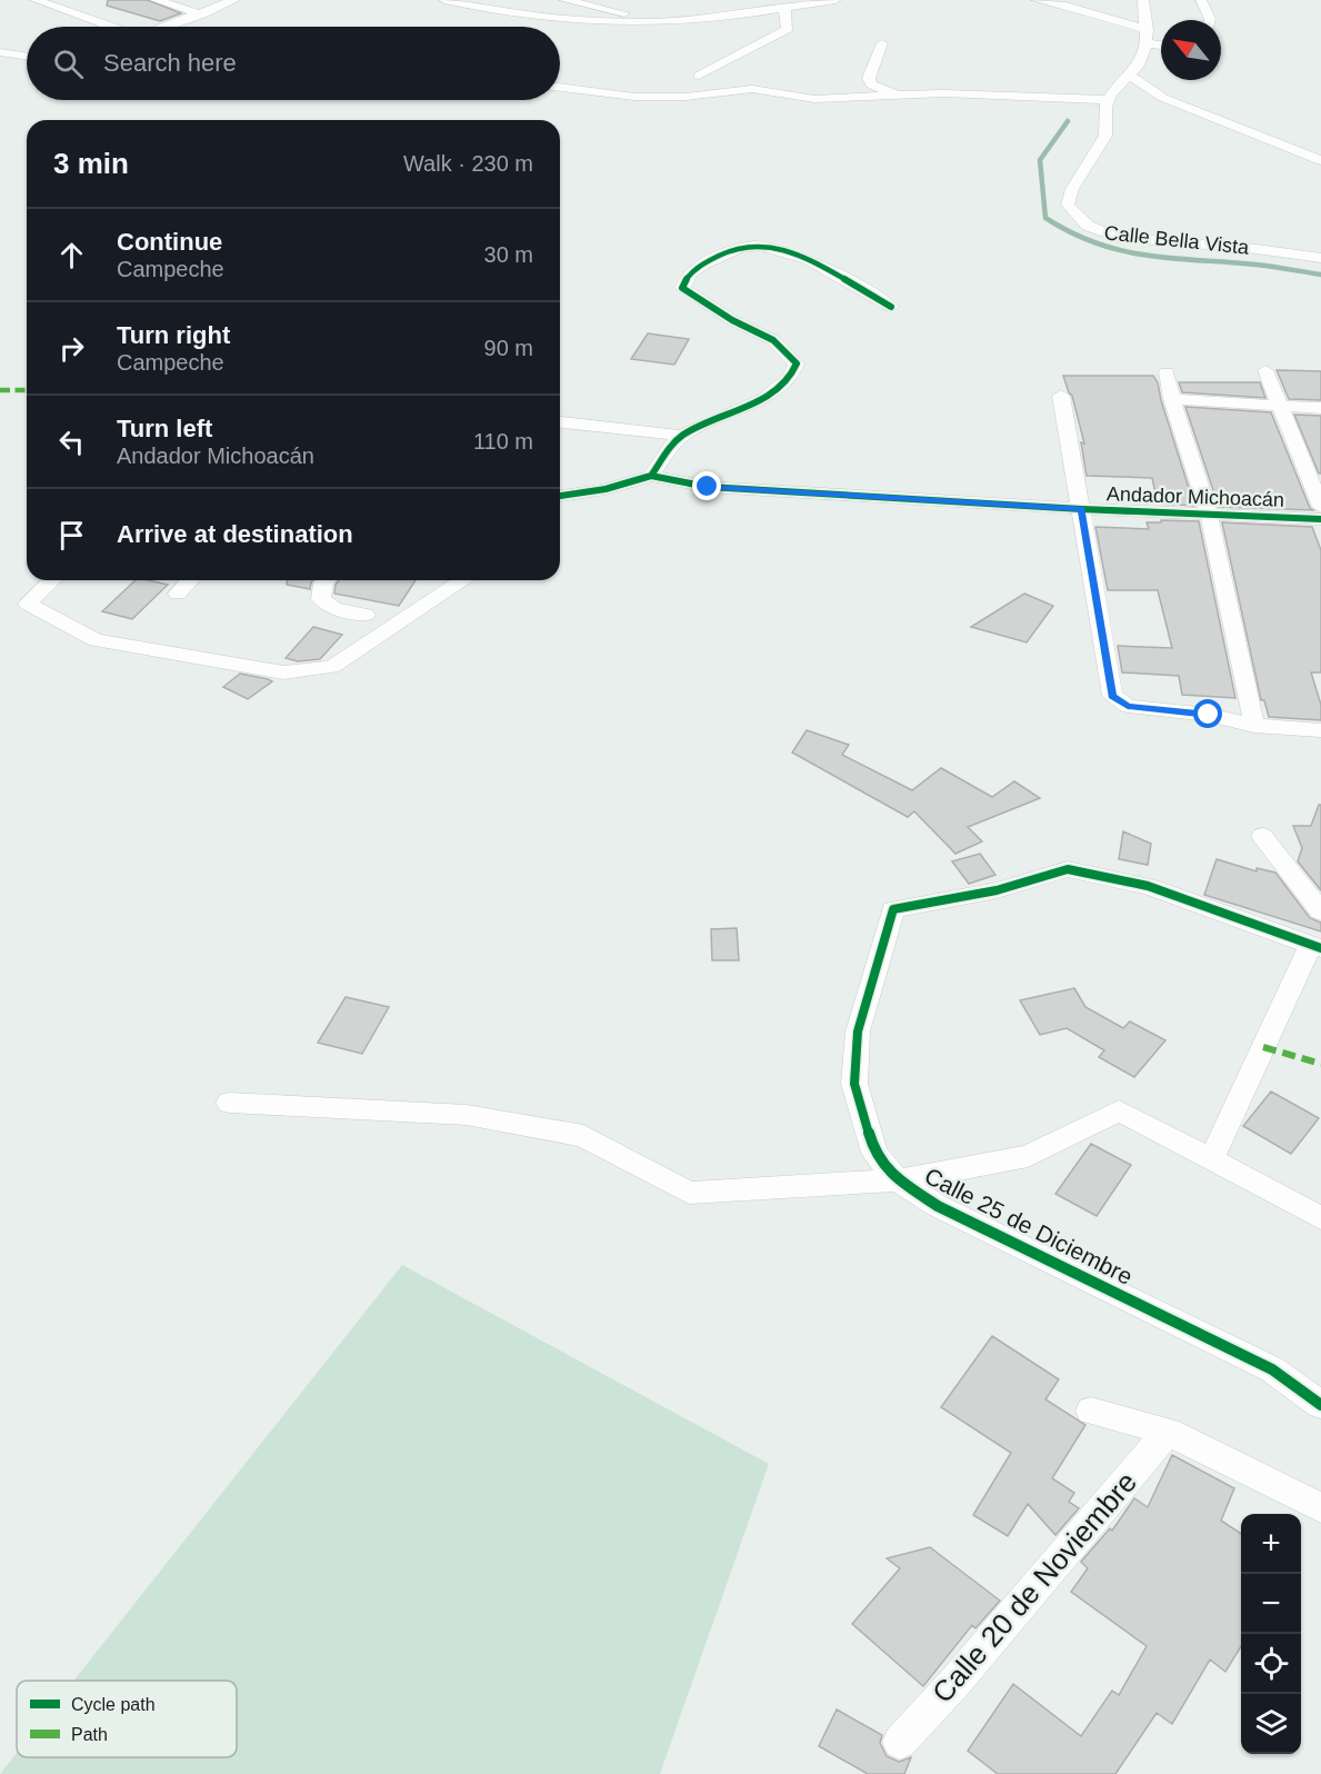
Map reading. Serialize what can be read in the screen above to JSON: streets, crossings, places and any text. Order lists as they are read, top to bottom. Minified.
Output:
{"streets":{"street":["Calle Bella Vista","Andador Michoacán","Calle 25 de Diciembre","Calle 20 de Noviembre"]},"legend":["Cycle path","Path"],"north":"top left","page":{"search":"Search here","heading":["3 min","Walk · 230 m"],"list":[["Continue","Campeche","30 m"],["Turn right","Campeche","90 m"],["Turn left","Andador Michoacán","110 m"],"Arrive at destination"],"map_buttons":["+","−"]}}
